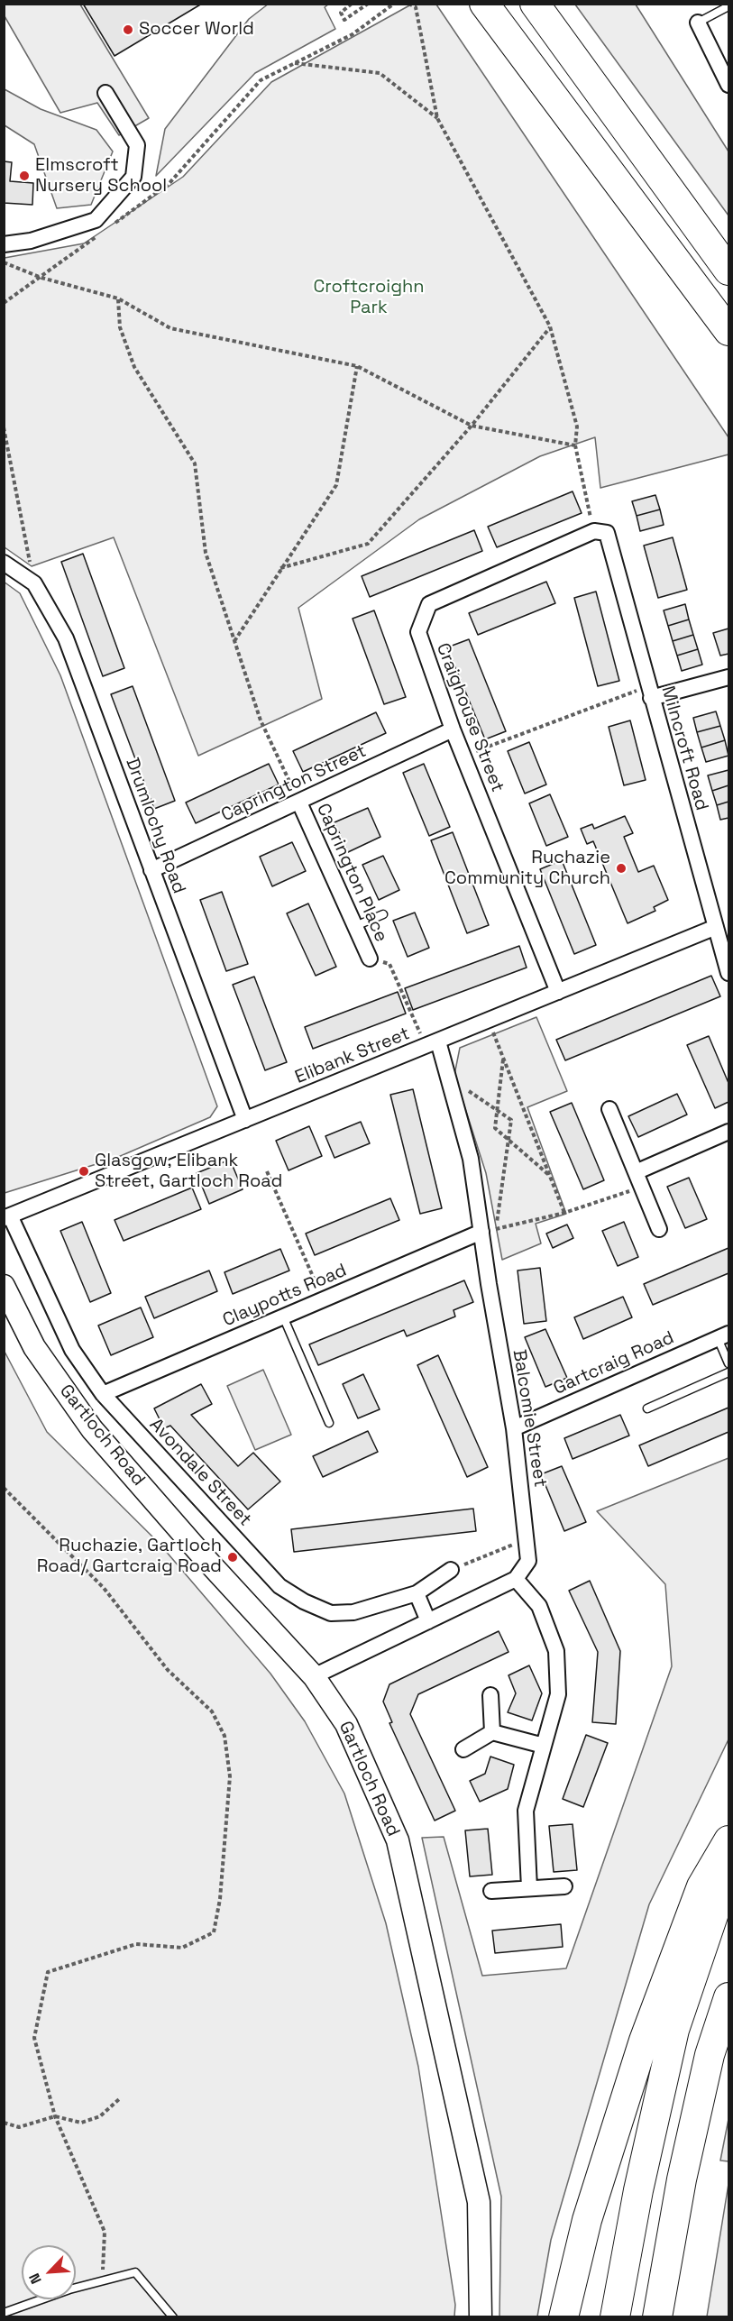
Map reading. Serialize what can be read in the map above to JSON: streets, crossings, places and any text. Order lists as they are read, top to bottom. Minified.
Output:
{"streets":{"main road":["Gartloch Road"],"street":["Craighouse Street","Milncroft Road","Caprington Street","Drumlochy Road","Caprington Place","Elibank Street","Claypotts Road","Gartcraig Road","Balcomie Street","Avondale Street"]},"crossings":[["Craighouse Street","Milncroft Road"],["Craighouse Street","Caprington Street"],["Craighouse Street","Elibank Street"],["Milncroft Road","Elibank Street"],["Caprington Street","Drumlochy Road"],["Caprington Street","Caprington Place"],["Drumlochy Road","Elibank Street"],["Elibank Street","Balcomie Street"],["Elibank Street","Avondale Street"],["Claypotts Road","Balcomie Street"],["Claypotts Road","Avondale Street"],["Gartcraig Road","Balcomie Street"]],"parks":["Croftcroighn Park"],"places":["Soccer World","Elmscroft Nursery School","Ruchazie Community Church","Glasgow, Elibank Street, Gartloch Road","Ruchazie, Gartloch Road/ Gartcraig Road"],"north":"bottom left"}
